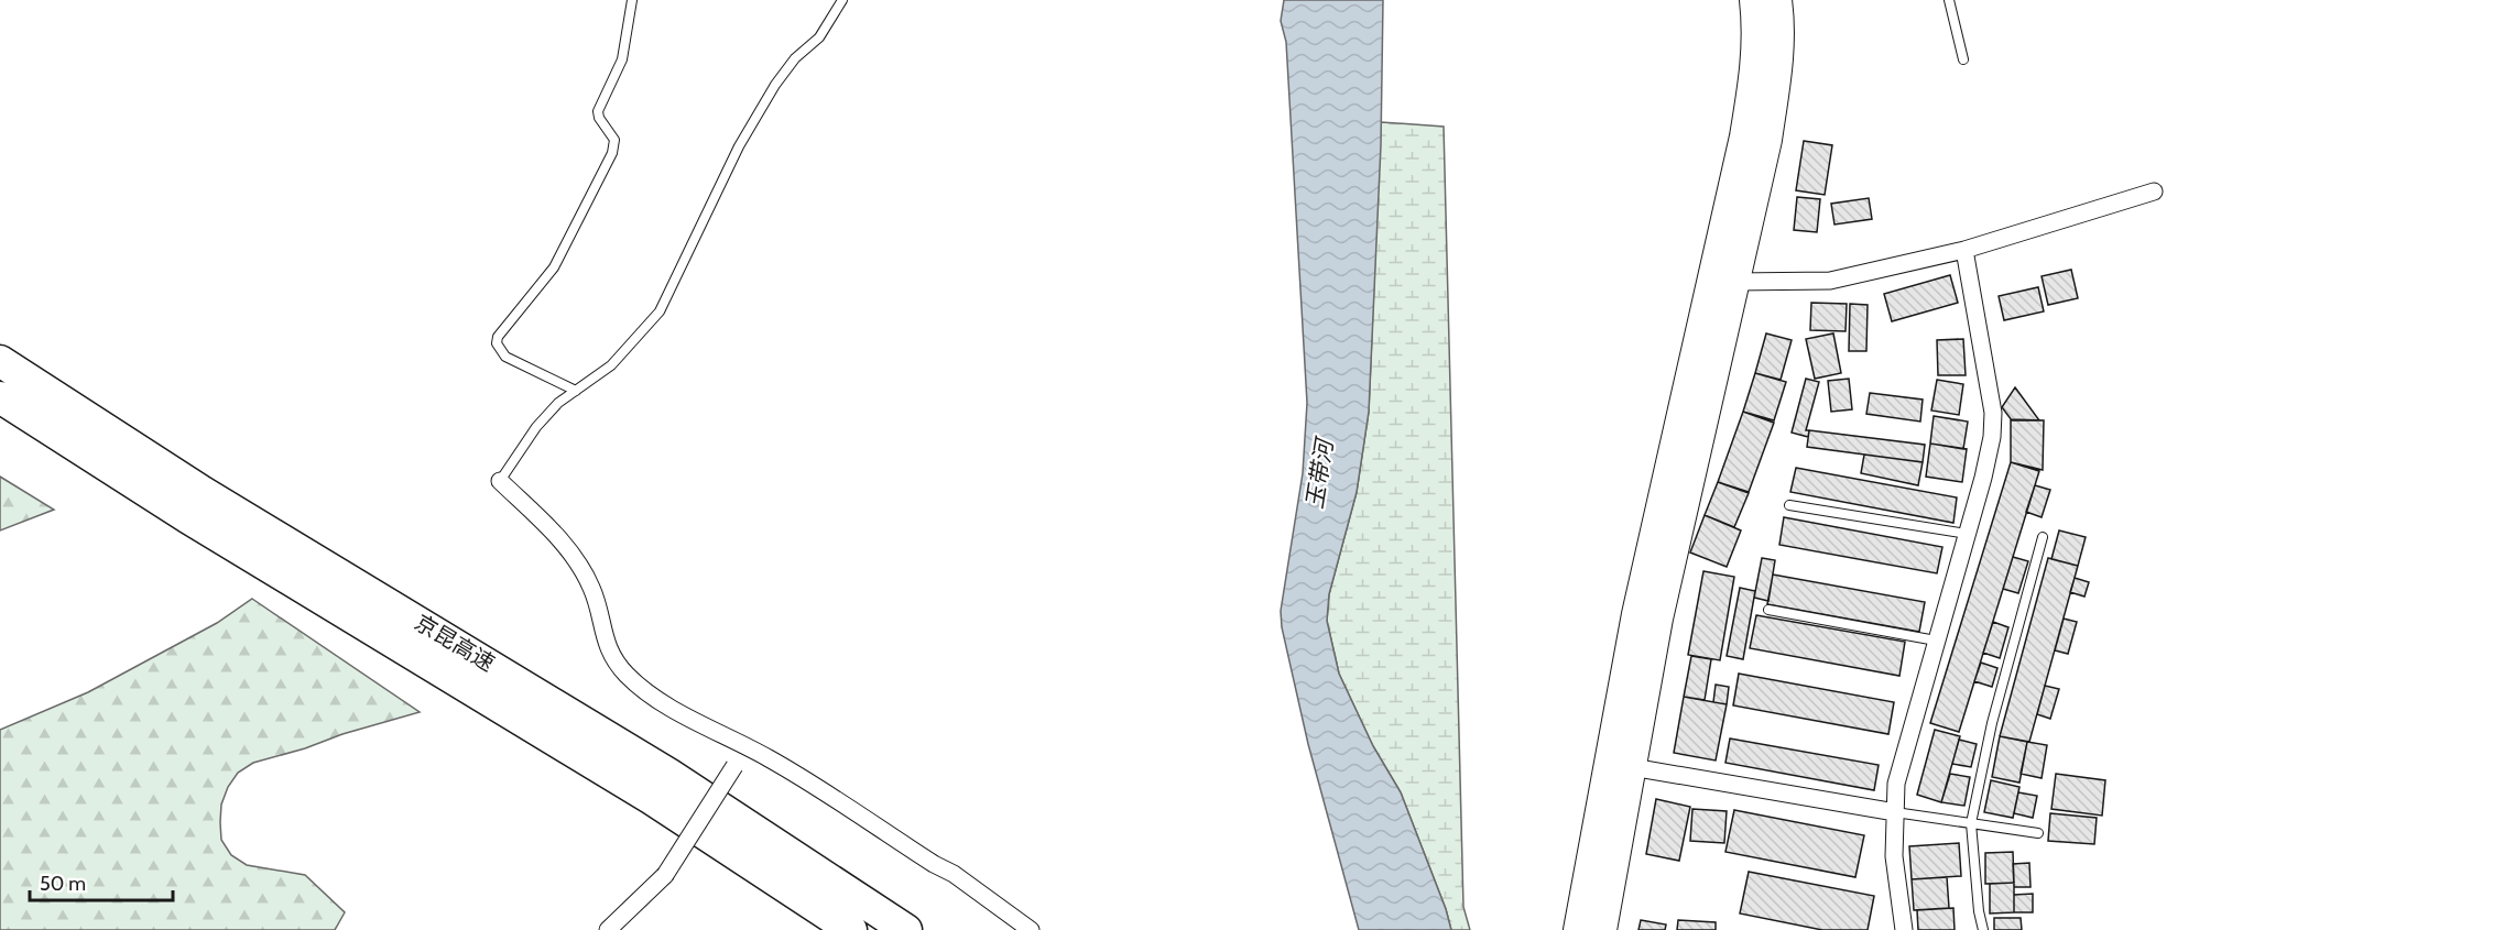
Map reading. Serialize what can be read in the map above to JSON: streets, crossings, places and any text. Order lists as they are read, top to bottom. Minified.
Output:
{"streets":{"highway":["京昆高速"]},"water":["玉带河"],"scale_bar":"50 m"}
